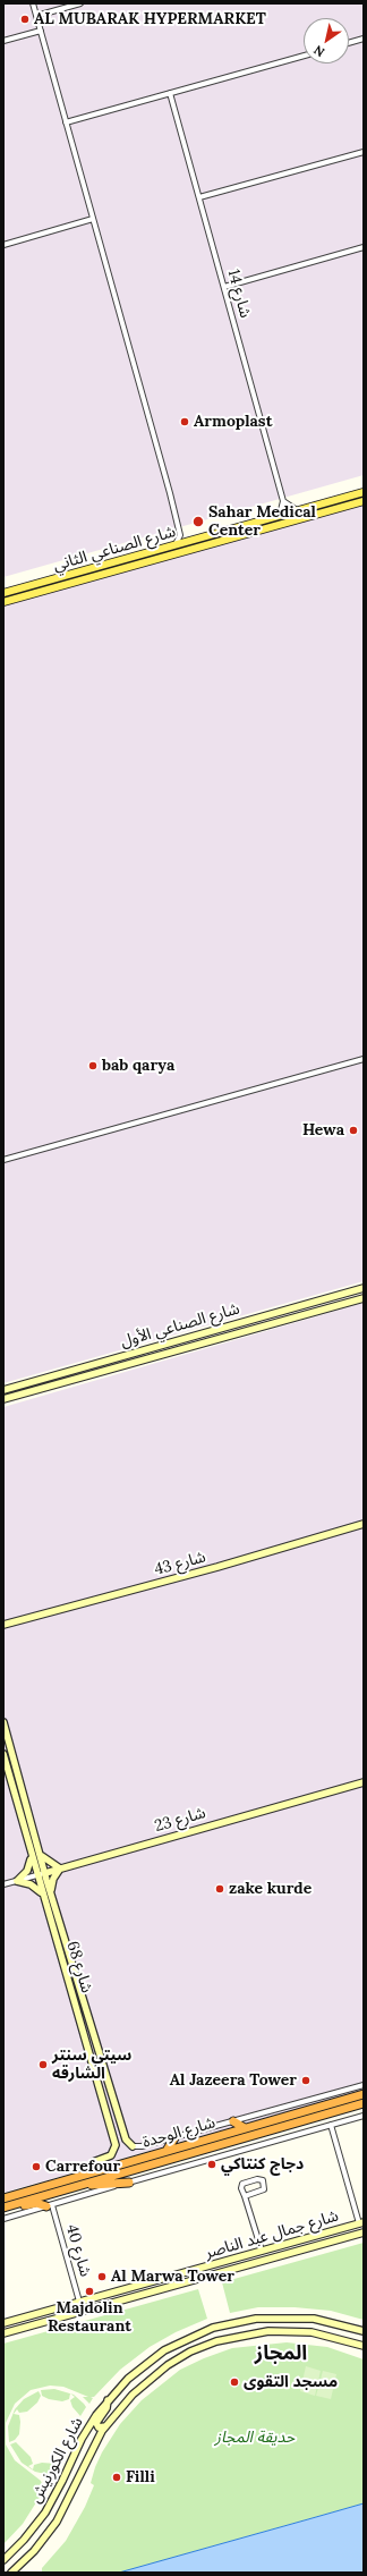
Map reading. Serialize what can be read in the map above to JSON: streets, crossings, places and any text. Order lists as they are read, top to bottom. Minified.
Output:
{"streets":{"highway":["شارع الوحدة"],"main road":["شارع الصناعي الثاني"],"street":["شارع 14","شارع الصناعي الأول","شارع 43","شارع 23","شارع 68","شارع جمال عبد الناصر","شارع 40","شارع الكورنيش"]},"crossings":[["شارع 14","شارع الصناعي الثاني"],["شارع 23","شارع 68"],["شارع 68","شارع الوحدة"],["شارع جمال عبد الناصر","شارع 40"]],"districts":["المجاز"],"parks":["حديقة المجاز"],"places":["AL MUBARAK HYPERMARKET","Armoplast","Sahar Medical Center","bab qarya","Hewa","zake kurde","سيتي سنتر الشارقه","Al Jazeera Tower","دجاج كنتاكي","Carrefour","Al Marwa Tower","Majdolin Restaurant","مسجد التقوى","Filli"],"north":"bottom left"}
